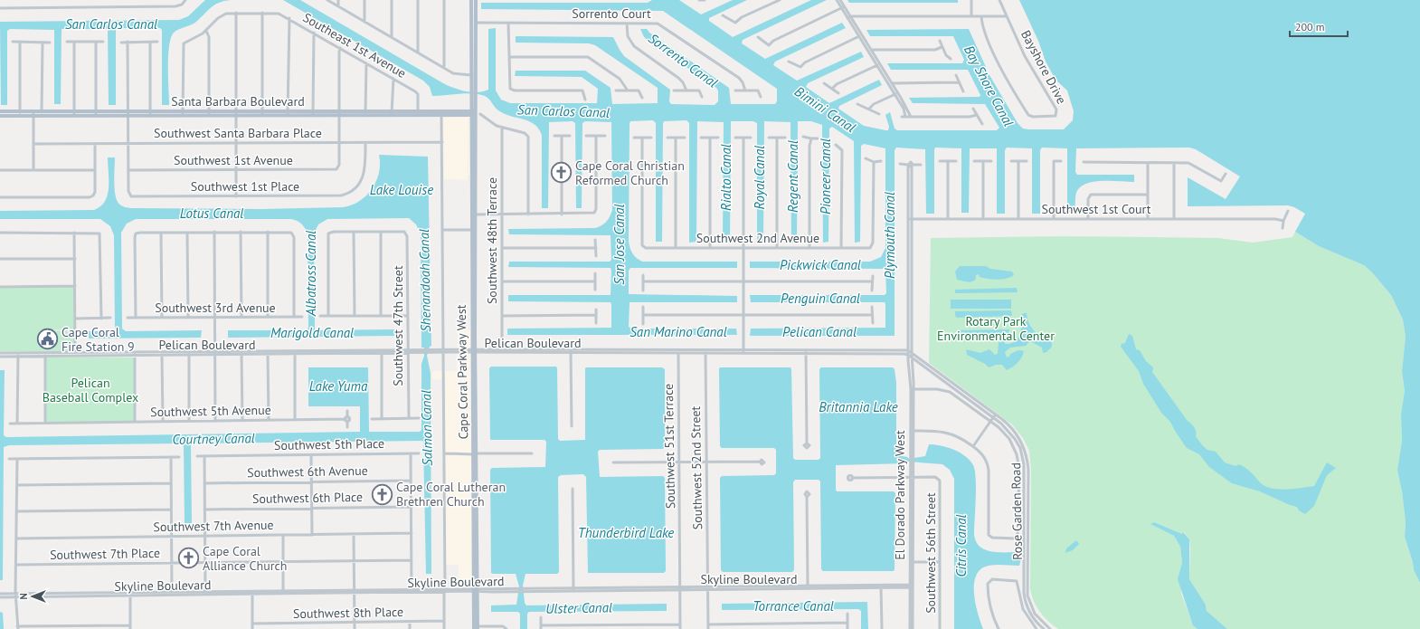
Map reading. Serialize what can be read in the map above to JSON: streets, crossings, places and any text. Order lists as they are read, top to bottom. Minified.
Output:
{"streets":{"main road":["Santa Barbara Boulevard","Cape Coral Parkway West"],"street":["Sorrento Court","Southeast 1st Avenue","Bayshore Drive","Southwest Santa Barbara Place","Southwest 1st Avenue","Southwest 1st Place","Southwest 1st Court","Southwest 2nd Avenue","Southwest 48th Terrace","Southwest 3rd Avenue","Southwest 47th Street","Pelican Boulevard","Southwest 5th Avenue","Southwest 5th Place","Southwest 51st Terrace","Southwest 52nd Street","Southwest 6th Avenue","El Dorado Parkway West","Southwest 6th Place","Rose Garden Road","Southwest 7th Avenue","Southwest 56th Street","Southwest 7th Place","Skyline Boulevard","Southwest 8th Place"]},"crossings":[["Southeast 1st Avenue","Santa Barbara Boulevard"],["Santa Barbara Boulevard","Cape Coral Parkway West"],["Southwest Santa Barbara Place","Southwest 1st Avenue"],["Southwest Santa Barbara Place","Southwest 1st Place"],["Southwest 1st Avenue","Southwest 1st Place"],["Southwest 1st Court","El Dorado Parkway West"],["Southwest 48th Terrace","Pelican Boulevard"],["Southwest 47th Street","Pelican Boulevard"],["Pelican Boulevard","Cape Coral Parkway West"],["Pelican Boulevard","Southwest 51st Terrace"],["Pelican Boulevard","Southwest 52nd Street"],["Pelican Boulevard","El Dorado Parkway West"],["Pelican Boulevard","Rose Garden Road"],["Cape Coral Parkway West","Skyline Boulevard"],["Southwest 51st Terrace","Skyline Boulevard"],["Southwest 52nd Street","Skyline Boulevard"],["El Dorado Parkway West","Rose Garden Road"],["El Dorado Parkway West","Southwest 56th Street"],["El Dorado Parkway West","Skyline Boulevard"]],"water":["San Carlos Canal","Sorrento Canal","Bay Shore Canal","Bimini Canal","Regent Canal","Pioneer Canal","Rialto Canal","Royal Canal","Lake Louise","Lotus Canal","Plymouth Canal","San Jose Canal","Pickwick Canal","Albatross Canal","Shenandoah Canal","Penguin Canal","San Marino Canal","Pelican Canal","Marigold Canal","Lake Yuma","Britannia Lake","Salmon Canal","Courtney Canal","Thunderbird Lake","Citris Canal","Torrance Canal","Ulster Canal"],"parks":["Rotary Park Environmental Center","Pelican Baseball Complex"],"places":{"church":["Cape Coral Christian Reformed Church","Cape Coral Lutheran Brethren Church","Cape Coral Alliance Church"],"public building":["Cape Coral Fire Station 9"]},"scale_bar":"200 m","north":"left"}
